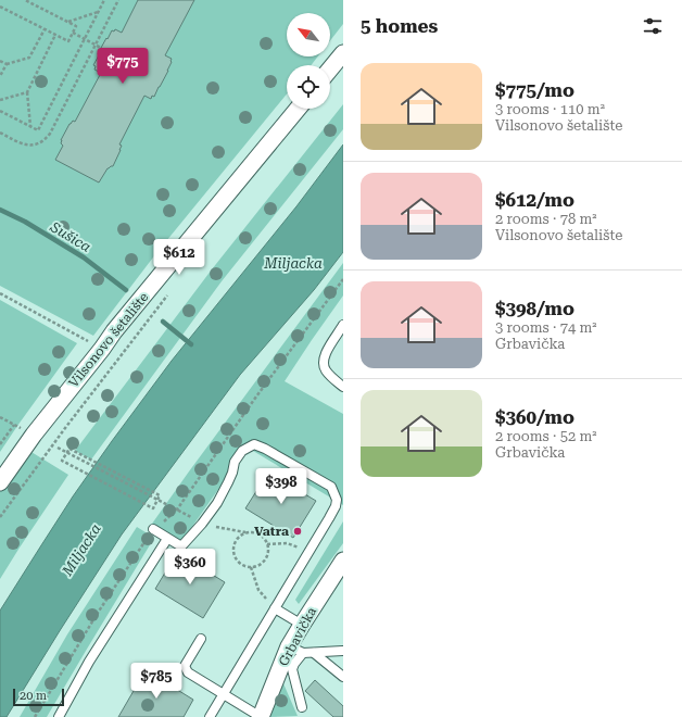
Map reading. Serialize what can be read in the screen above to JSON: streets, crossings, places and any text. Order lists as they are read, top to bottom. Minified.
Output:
{"streets":{"street":["Vilsonovo šetalište","Grbavička"]},"water":["Sušica","Miljacka"],"places":["Vatra"],"scale_bar":"20 m","north":"top left","page":{"heading":"5 homes","price":["$775","$612","$398","$360","$785"],"list":[{"name":"$775/mo","note":"3 rooms · 110 m² · Vilsonovo šetalište"},{"name":"$612/mo","note":"2 rooms · 78 m² · Vilsonovo šetalište"},{"name":"$398/mo","note":"3 rooms · 74 m² · Grbavička"},{"name":"$360/mo","note":"2 rooms · 52 m² · Grbavička"}],"scale":"20 m"}}
